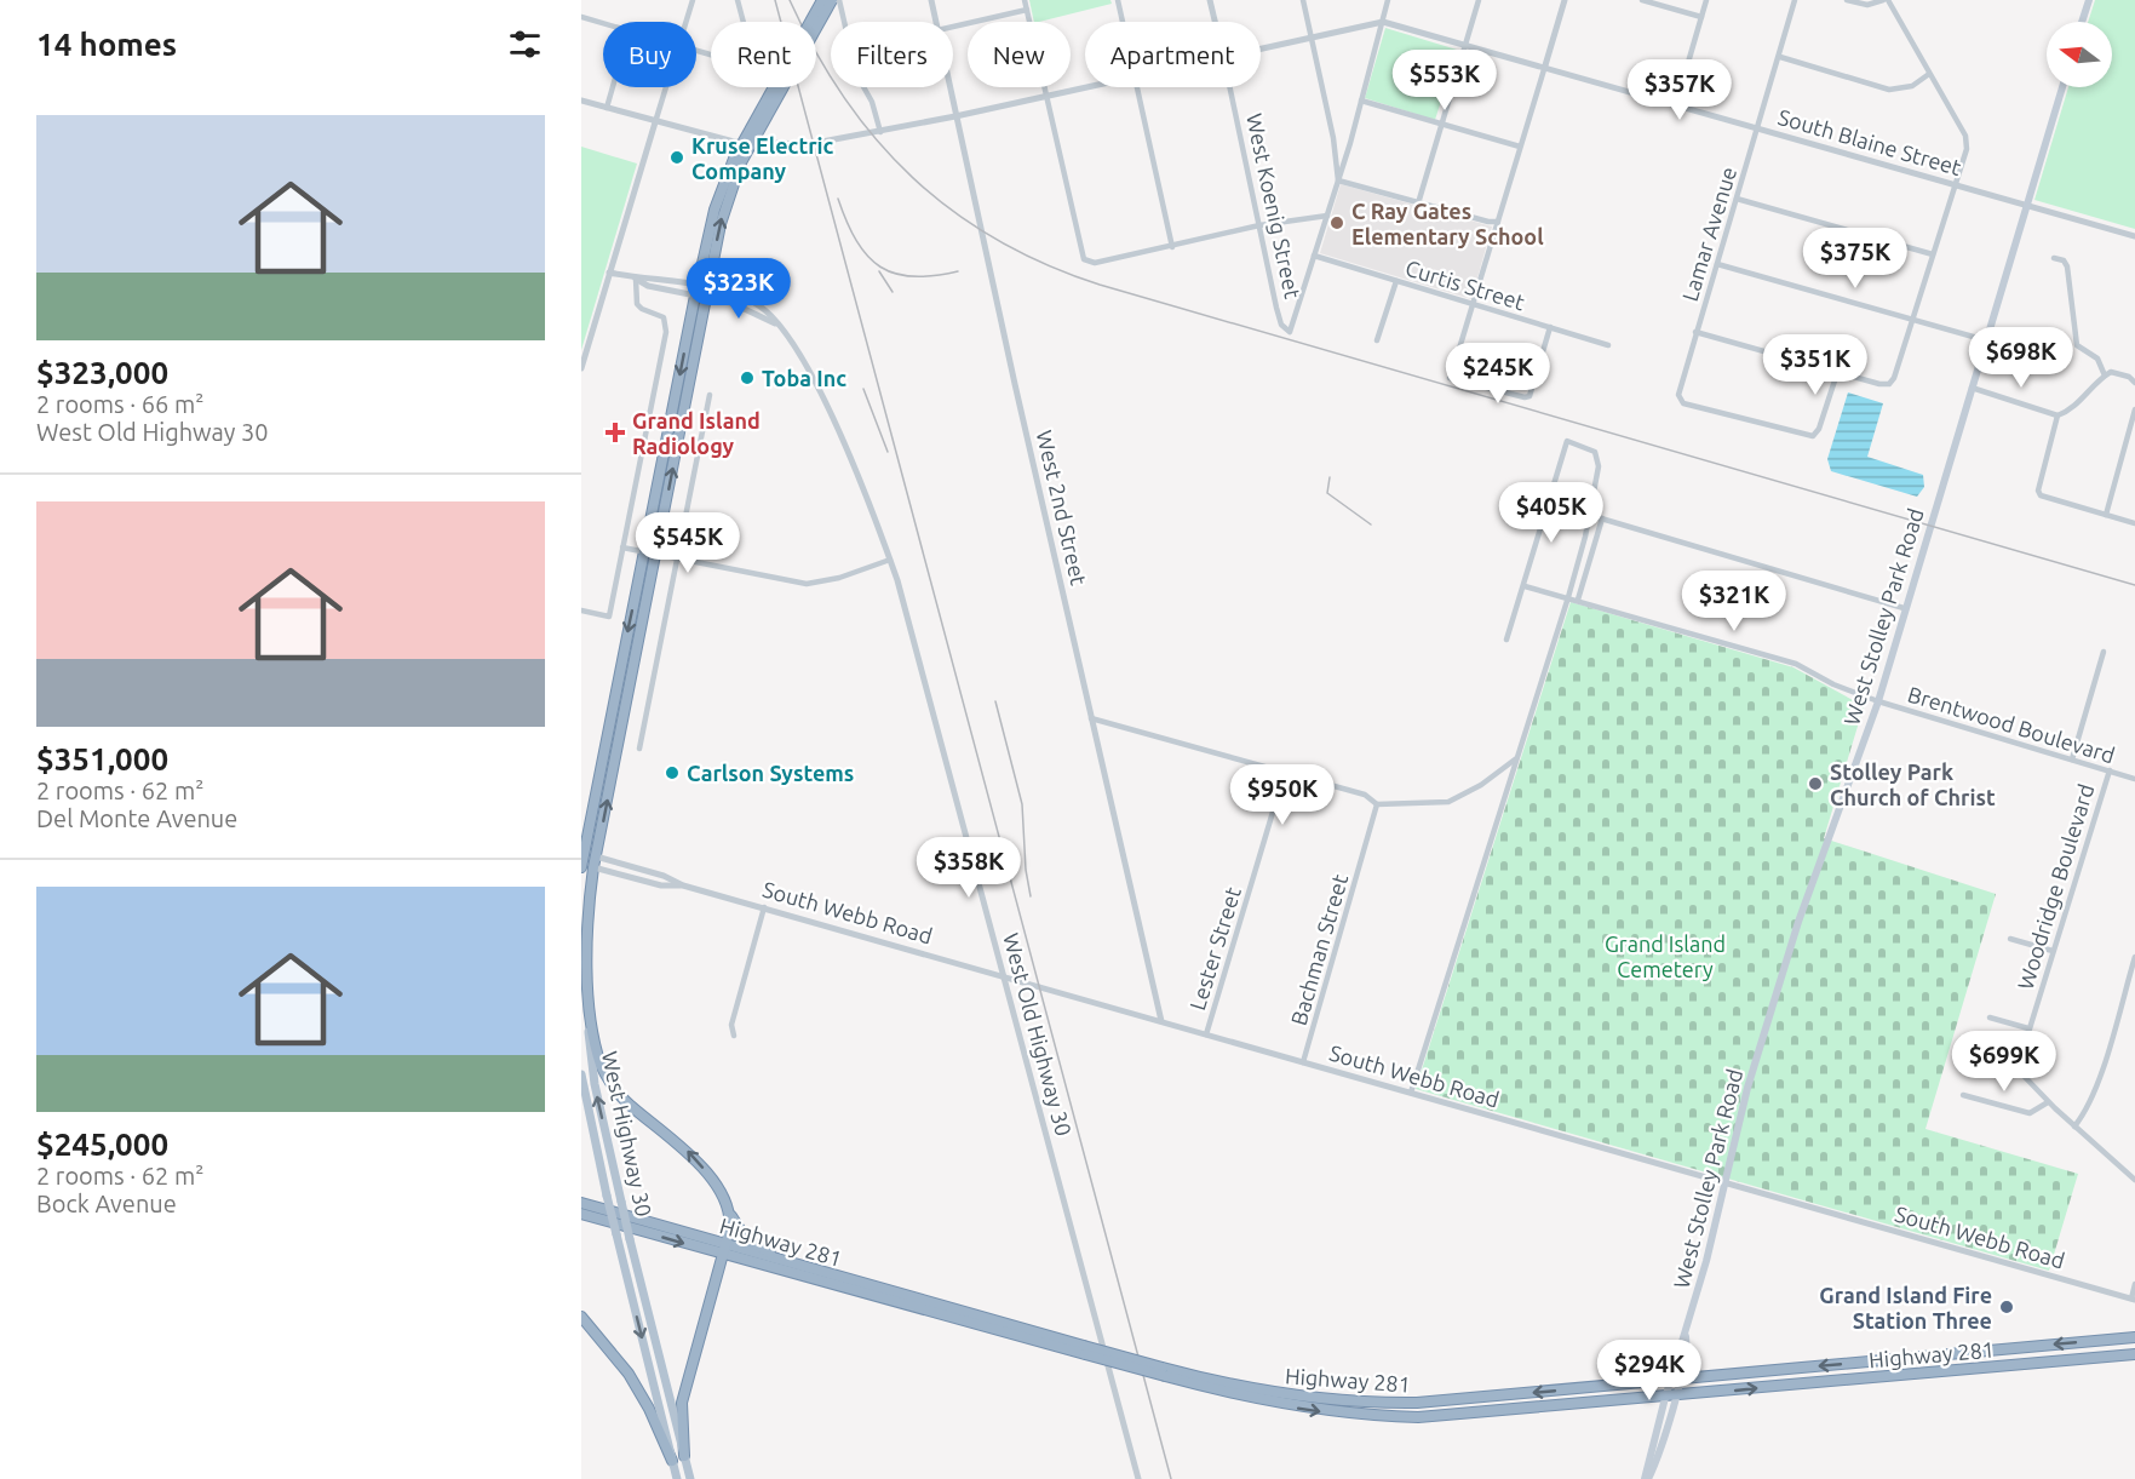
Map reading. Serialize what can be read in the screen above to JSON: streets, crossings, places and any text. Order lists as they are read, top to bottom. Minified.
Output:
{"streets":{"highway":["West Highway 30","Highway 281"],"main road":["West Stolley Park Road","South Webb Road"],"street":["South Blaine Street","West Koenig Street","Lamar Avenue","Curtis Street","West 2nd Street","Brentwood Boulevard","Woodridge Boulevard","Lester Street","Bachman Street","West Old Highway 30"]},"crossings":[["South Blaine Street","Lamar Avenue"],["South Blaine Street","West 2nd Street"],["South Blaine Street","West Stolley Park Road"],["West Koenig Street","Curtis Street"],["West 2nd Street","South Webb Road"],["West Stolley Park Road","Brentwood Boulevard"],["West Stolley Park Road","South Webb Road"],["West Stolley Park Road","Highway 281"],["Brentwood Boulevard","Woodridge Boulevard"],["South Webb Road","Lester Street"],["South Webb Road","Bachman Street"],["South Webb Road","West Old Highway 30"],["South Webb Road","West Highway 30"],["West Old Highway 30","West Highway 30"]],"parks":["Grand Island Cemetery"],"places":{"other":["Kruse Electric Company","C Ray Gates Elementary School","Toba Inc","Carlson Systems","Stolley Park Church of Christ","Grand Island Fire Station Three"],"health":["Grand Island Radiology"]},"north":"left","page":{"heading":"14 homes","chip":["Buy","Rent","Filters","New","Apartment"],"price":["$553K","$357K","$375K","$323K","$698K","$351K","$245K","$405K","$545K","$321K","$950K","$358K","$699K","$294K"],"list":[{"name":"$323,000","note":"2 rooms · 66 m² · West Old Highway 30"},{"name":"$351,000","note":"2 rooms · 62 m² · Del Monte Avenue"},{"name":"$245,000","note":"2 rooms · 62 m² · Bock Avenue"}]}}
